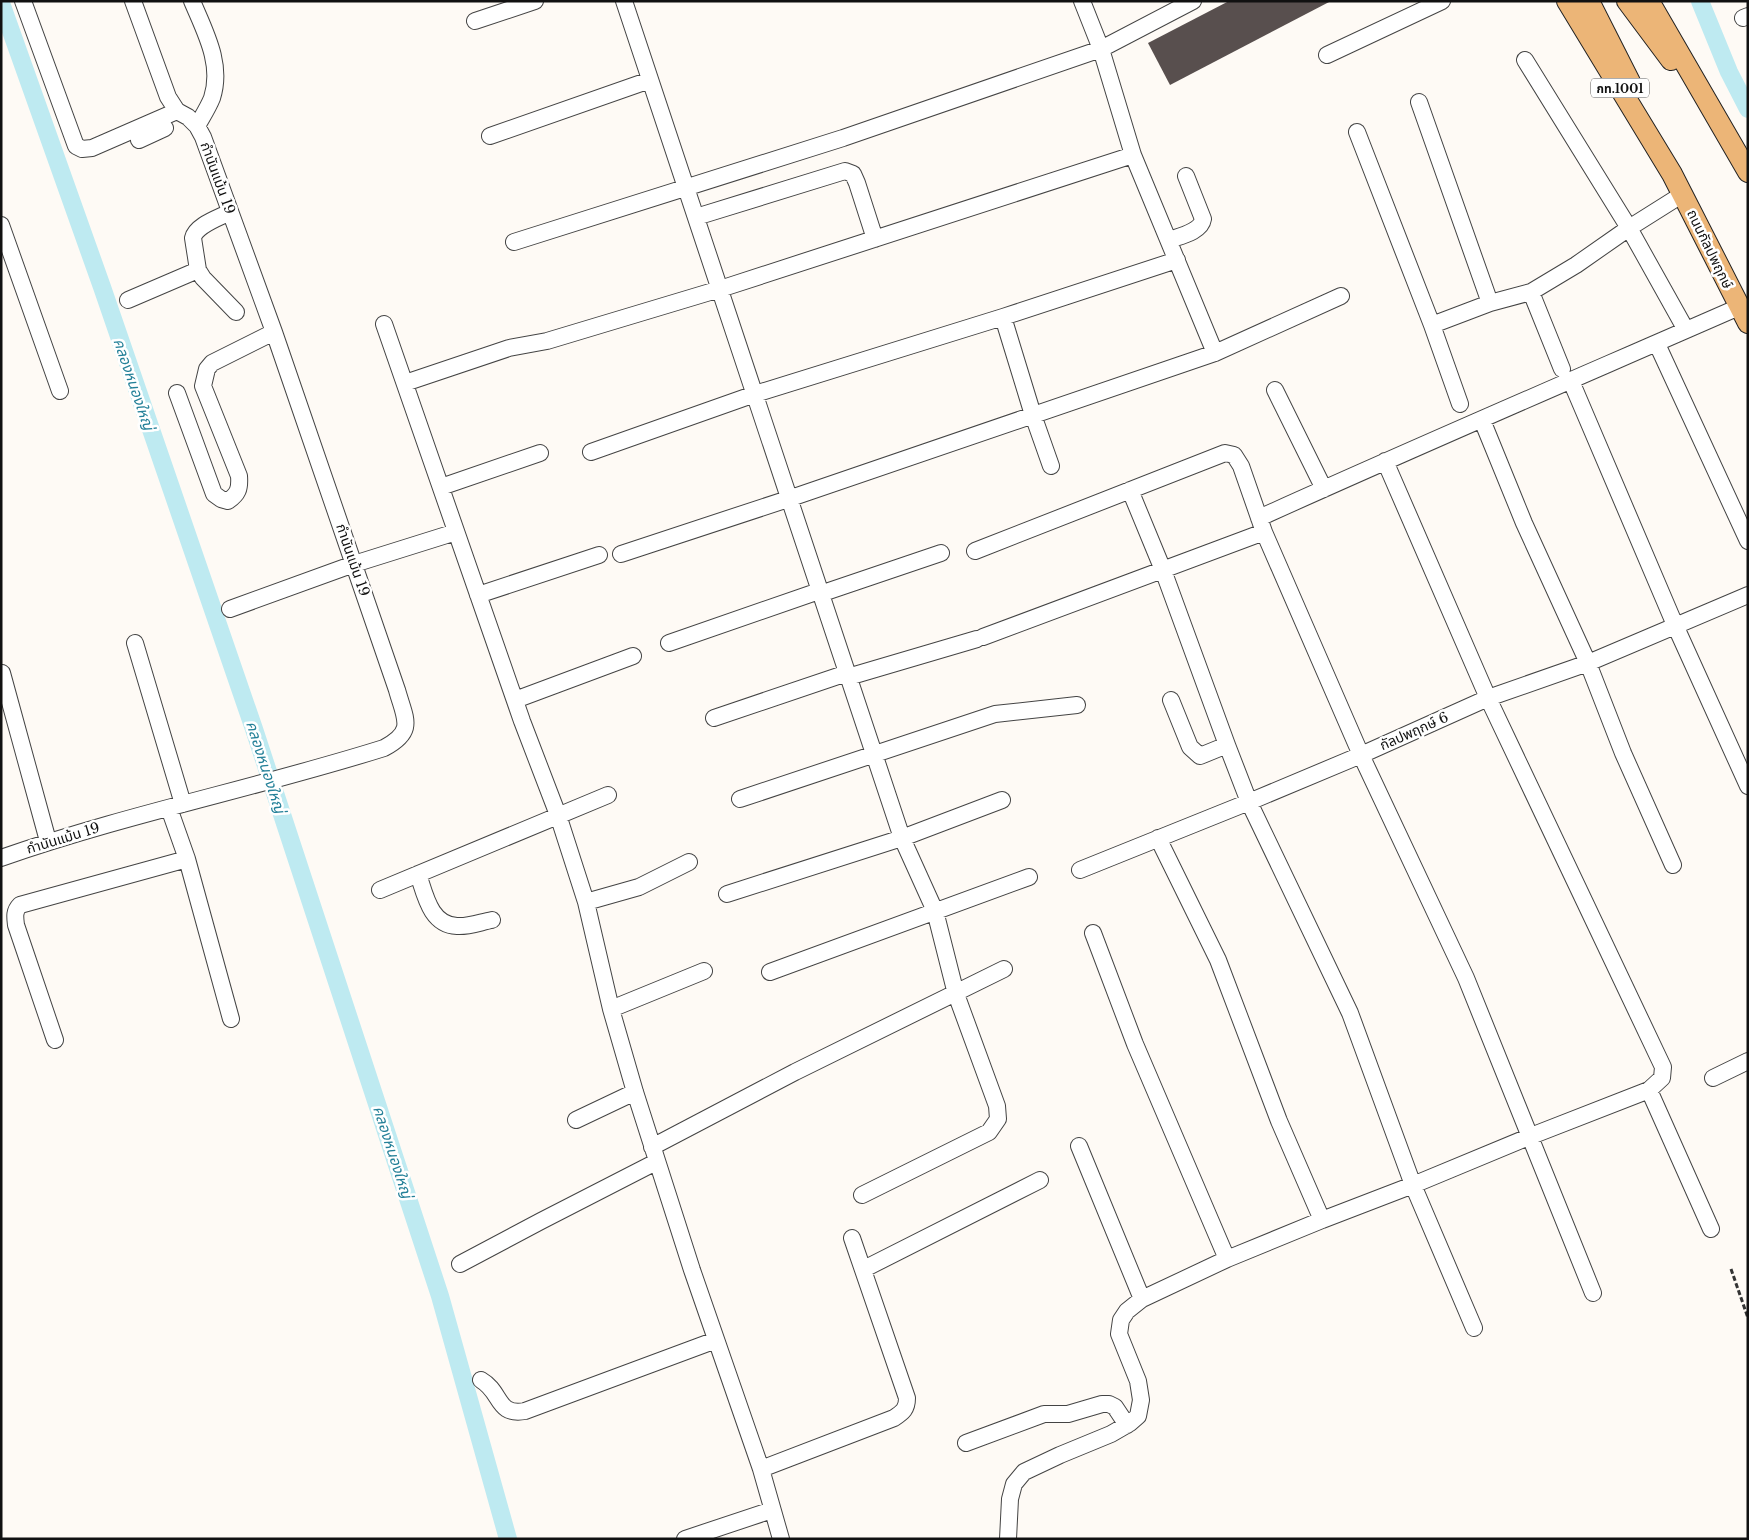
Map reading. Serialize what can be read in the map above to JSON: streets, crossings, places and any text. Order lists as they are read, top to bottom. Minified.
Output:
{"streets":{"main road":["กท.1001","ถนนกัลปพฤกษ์"],"street":["กำนันแม้น 19","กัลปพฤกษ์ 6"]},"water":["คลองหนองใหญ่"]}
